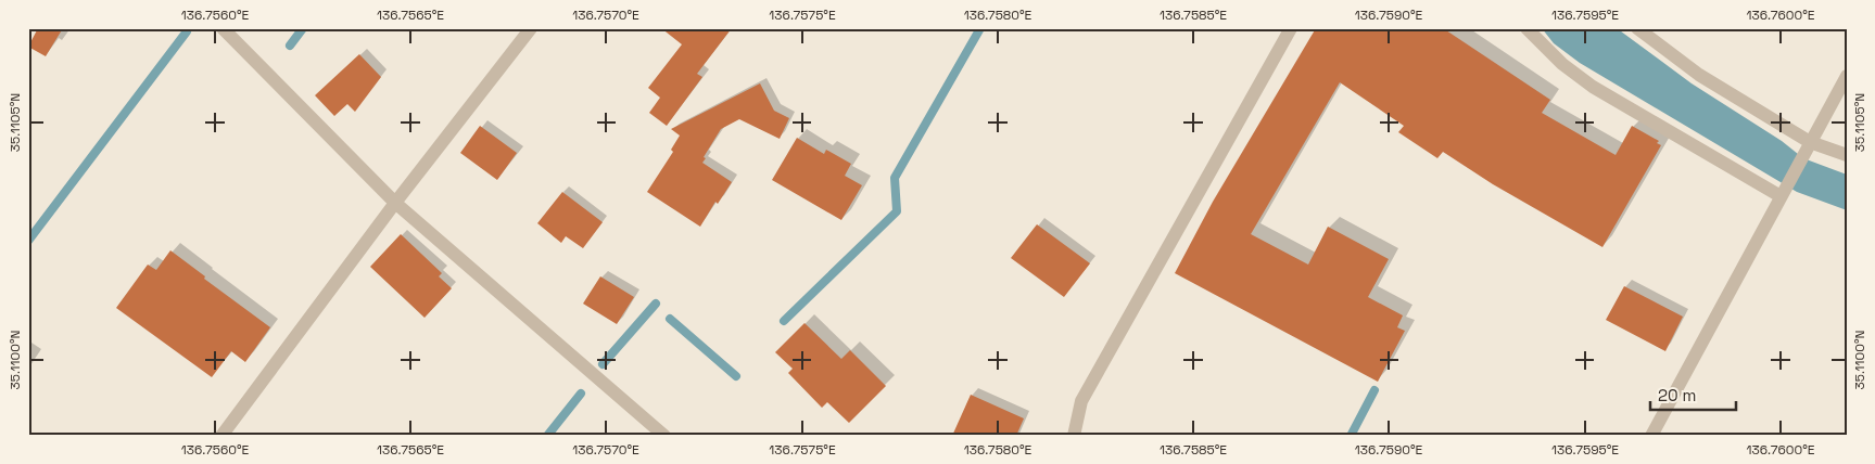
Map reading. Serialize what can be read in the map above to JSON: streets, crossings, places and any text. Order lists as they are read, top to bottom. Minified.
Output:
{"scale_bar":"20 m","coordinates":["136.7560°E","136.7565°E","136.7570°E","136.7575°E","136.7580°E","136.7585°E","136.7590°E","136.7595°E","136.7600°E","35.1105°N","35.1100°N"]}
